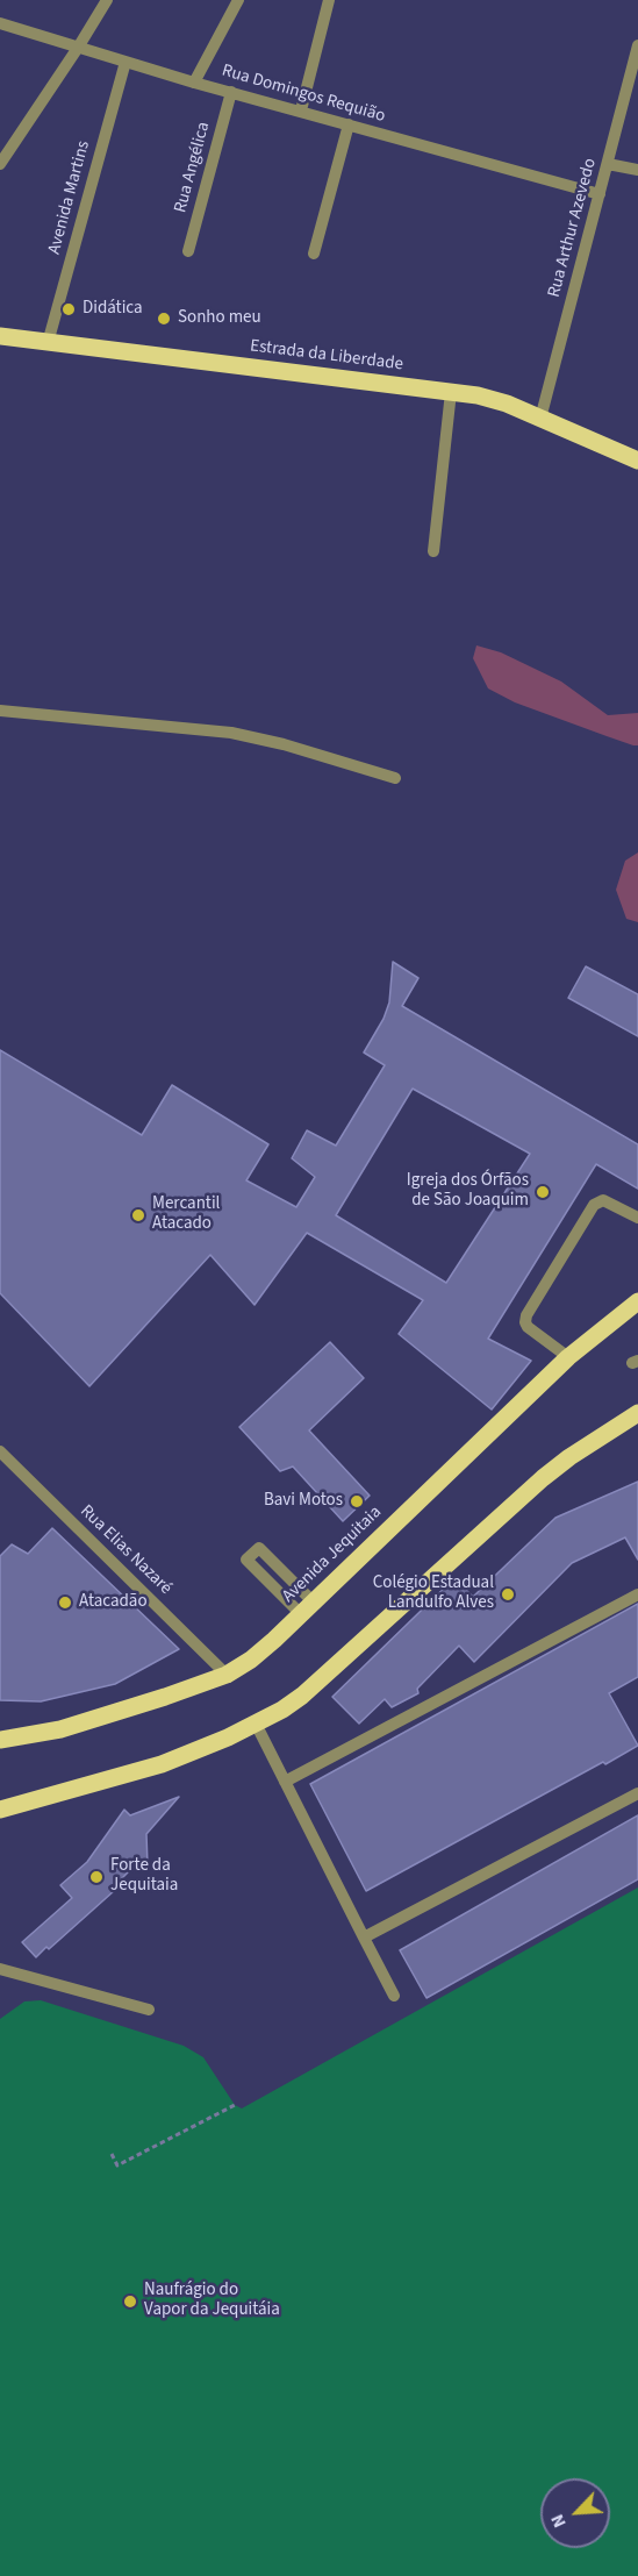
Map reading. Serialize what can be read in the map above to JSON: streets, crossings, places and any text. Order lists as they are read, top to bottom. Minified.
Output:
{"streets":{"main road":["Estrada da Liberdade","Avenida Jequitaia"],"street":["Rua Domingos Requião","Rua Angélica","Avenida Martins","Rua Arthur Azevedo","Rua Elias Nazaré"]},"crossings":[["Rua Domingos Requião","Rua Angélica"],["Rua Domingos Requião","Avenida Martins"],["Rua Domingos Requião","Rua Arthur Azevedo"],["Avenida Martins","Estrada da Liberdade"],["Rua Arthur Azevedo","Estrada da Liberdade"],["Rua Elias Nazaré","Avenida Jequitaia"]],"places":["Didática","Sonho meu","Igreja dos Órfãos de São Joaquim","Mercantil Atacado","Bavi Motos","Colégio Estadual Landulfo Alves","Atacadão","Forte da Jequitaia","Naufrágio do Vapor da Jequitáia"],"north":"bottom left"}
